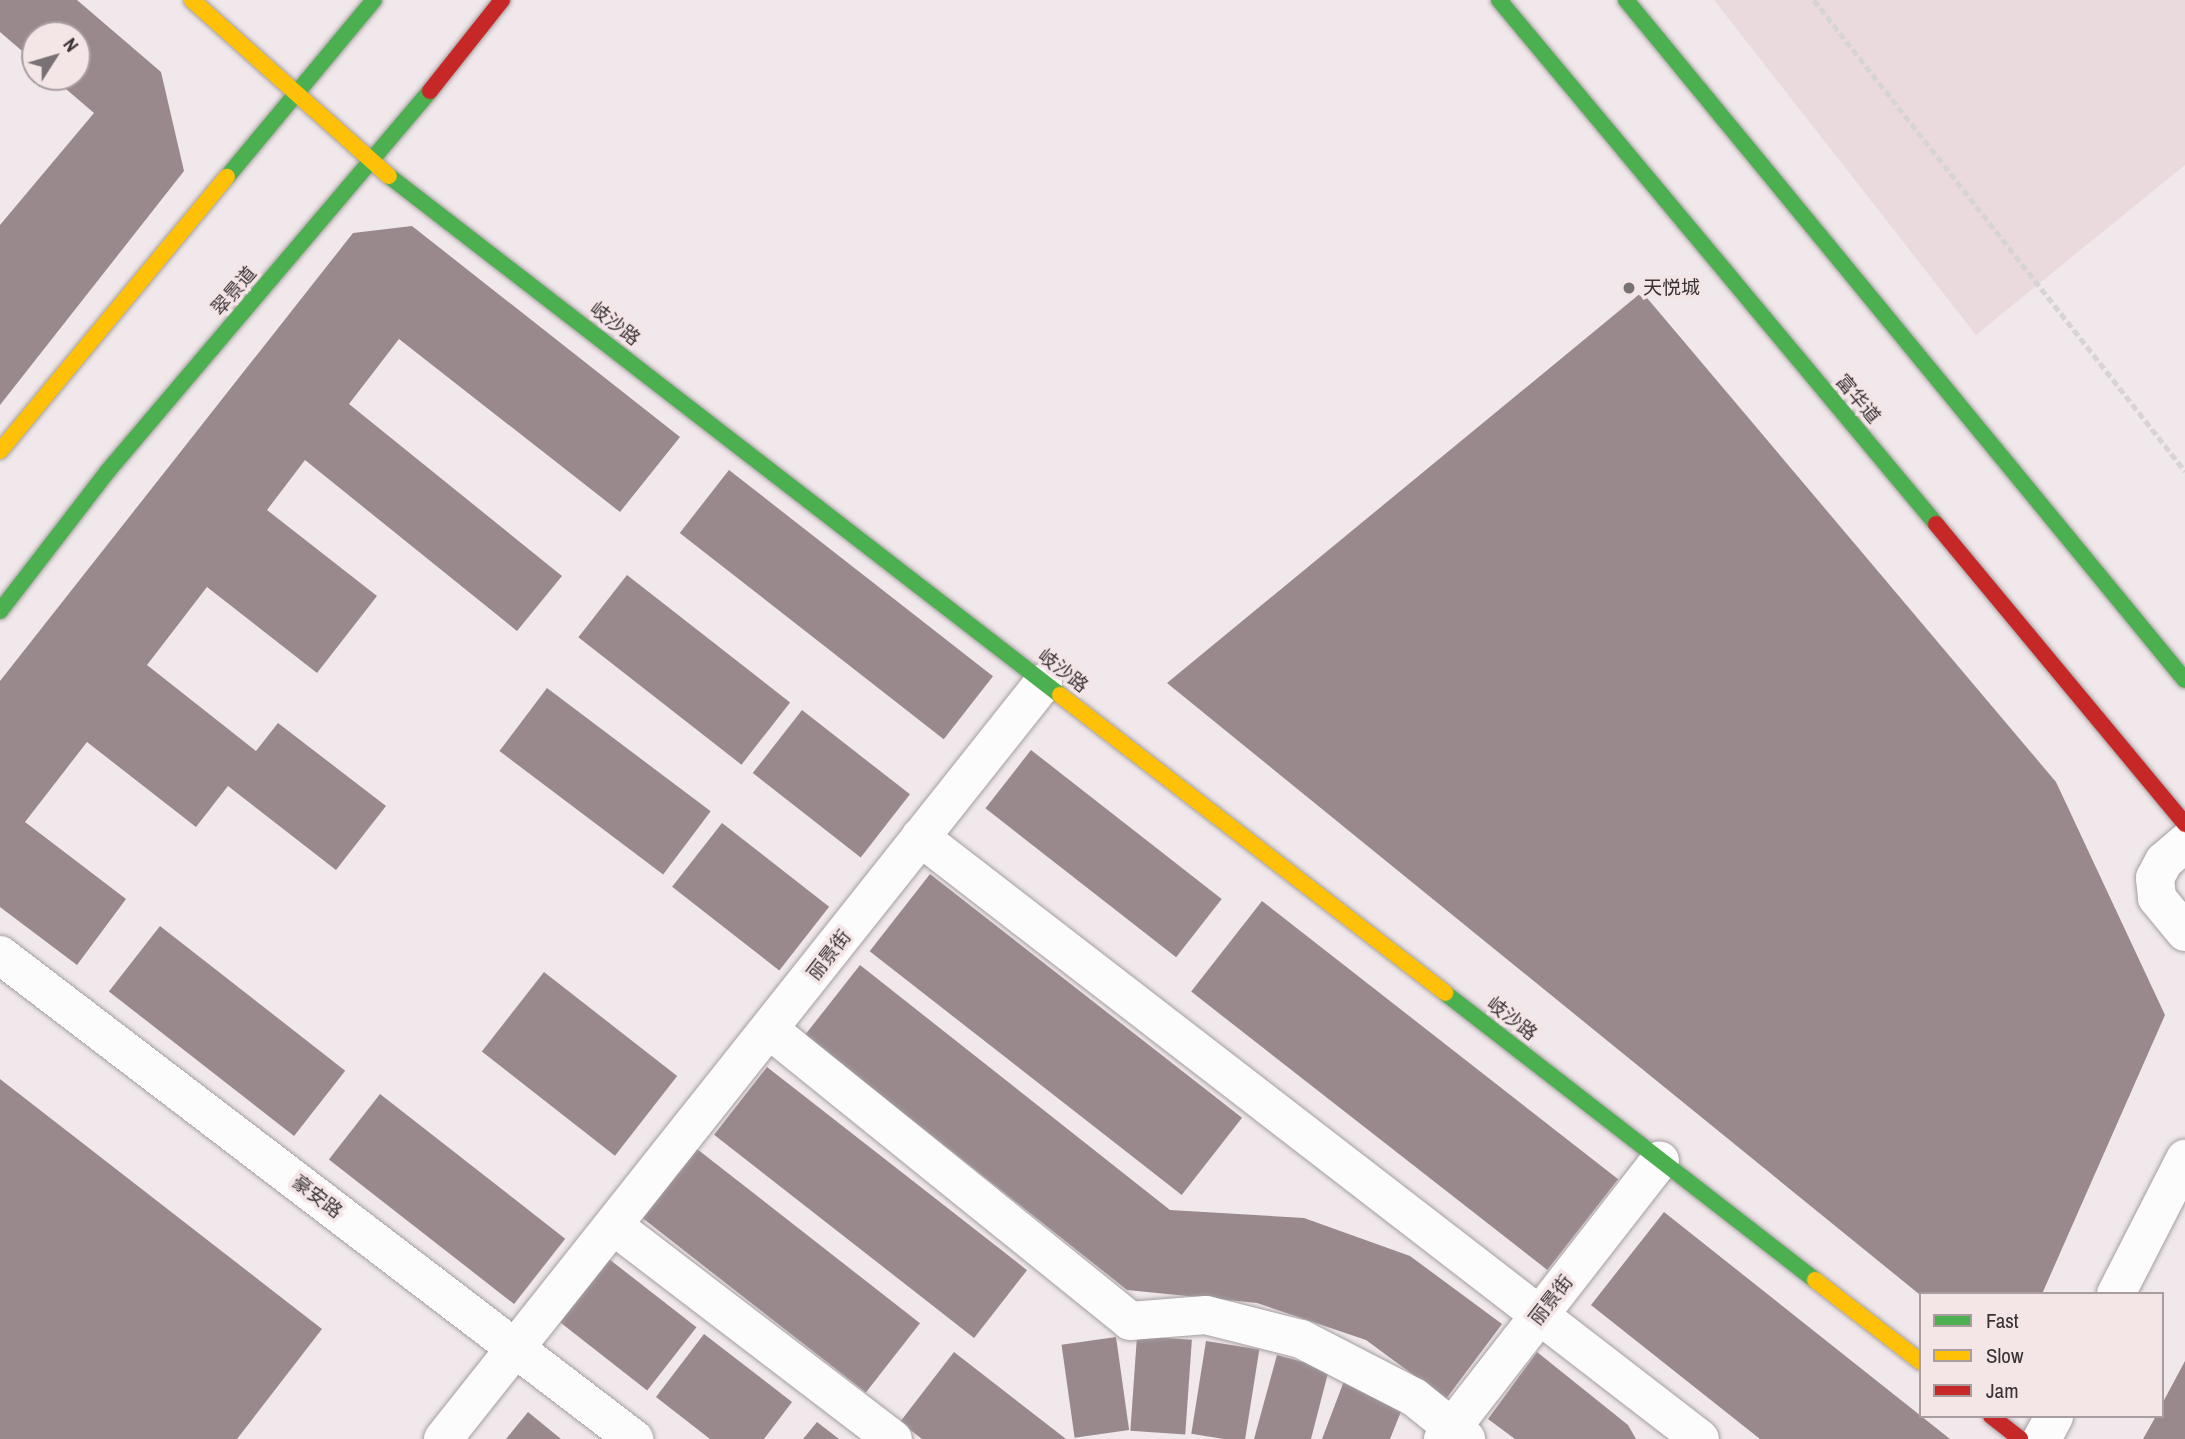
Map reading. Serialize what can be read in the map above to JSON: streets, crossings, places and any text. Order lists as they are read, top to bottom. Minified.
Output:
{"streets":{"main road":["翠景道","岐沙路","富华道"],"street":["丽景街","豪安路"]},"crossings":[["翠景道","岐沙路"],["岐沙路","丽景街"],["丽景街","豪安路"]],"places":["天悦城"],"legend":["Fast","Slow","Jam"],"north":"top right"}
